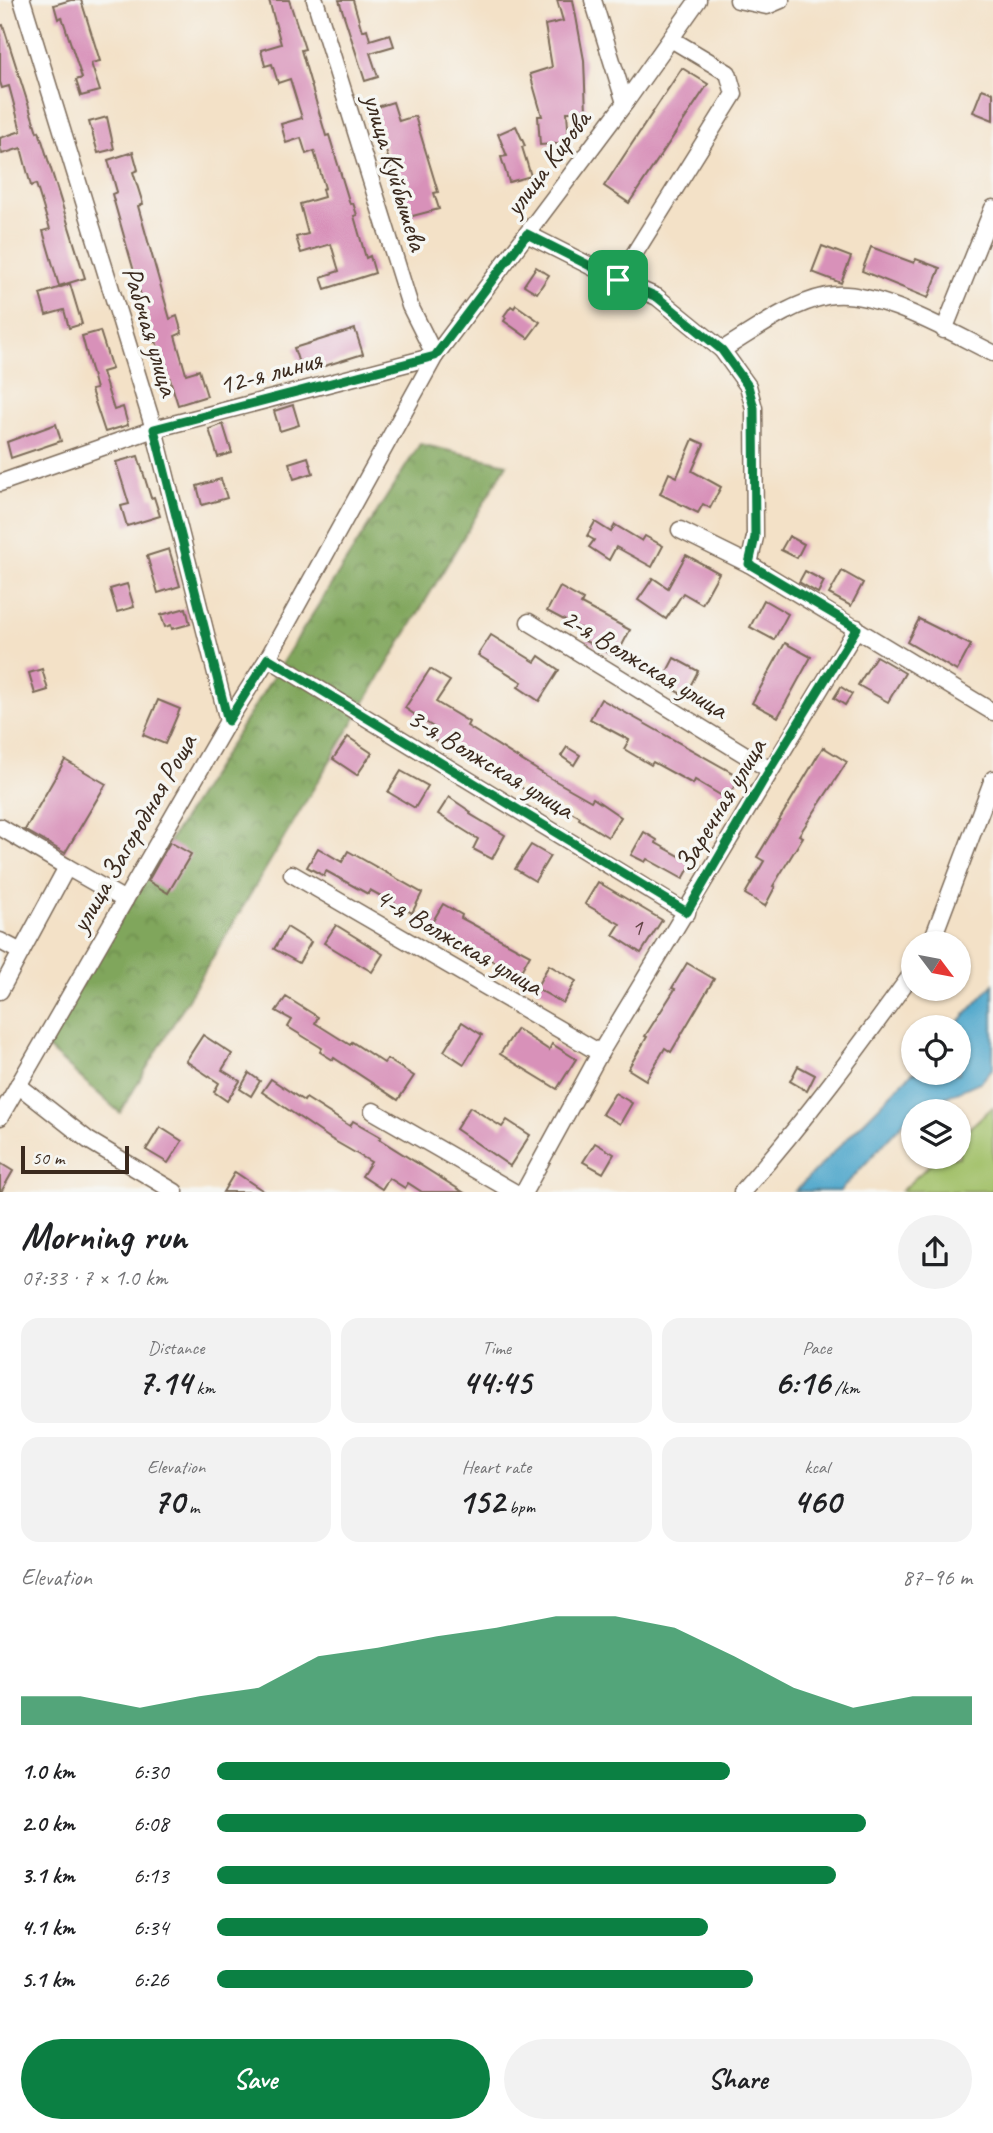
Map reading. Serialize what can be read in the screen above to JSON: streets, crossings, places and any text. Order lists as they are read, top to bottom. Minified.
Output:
{"streets":{"street":["улица Кирова","улица Куйбышева","Рабочая улица","12-я линия","2-я Волжская улица","3-я Волжская улица","Заречная улица","улица Загородная Роща","4-я Волжская улица"]},"crossings":[["улица Кирова","улица Куйбышева"],["улица Кирова","12-я линия"],["улица Кирова","улица Загородная Роща"],["улица Куйбышева","12-я линия"],["улица Куйбышева","улица Загородная Роща"],["Рабочая улица","12-я линия"],["Рабочая улица","улица Загородная Роща"],["12-я линия","улица Загородная Роща"],["2-я Волжская улица","Заречная улица"],["3-я Волжская улица","Заречная улица"],["3-я Волжская улица","улица Загородная Роща"],["Заречная улица","4-я Волжская улица"]],"house_numbers":["1"],"scale_bar":"50 m","north":"bottom right","page":{"scale":"50 m","heading":["Morning run","07:33 · 7 × 1.0 km"],"stats":[["Distance","7.14 km"],["Time","44:45"],["Pace","6:16 /km"],["Elevation","70 m"],["Heart rate","152 bpm"],["kcal","460"]],"chart":["Elevation","87–96 m"],"list":[{"name":"1.0 km","note":"6:30"},{"name":"2.0 km","note":"6:08"},{"name":"3.1 km","note":"6:13"},{"name":"4.1 km","note":"6:34"},{"name":"5.1 km","note":"6:26"}],"buttons":["Save","Share"]}}
